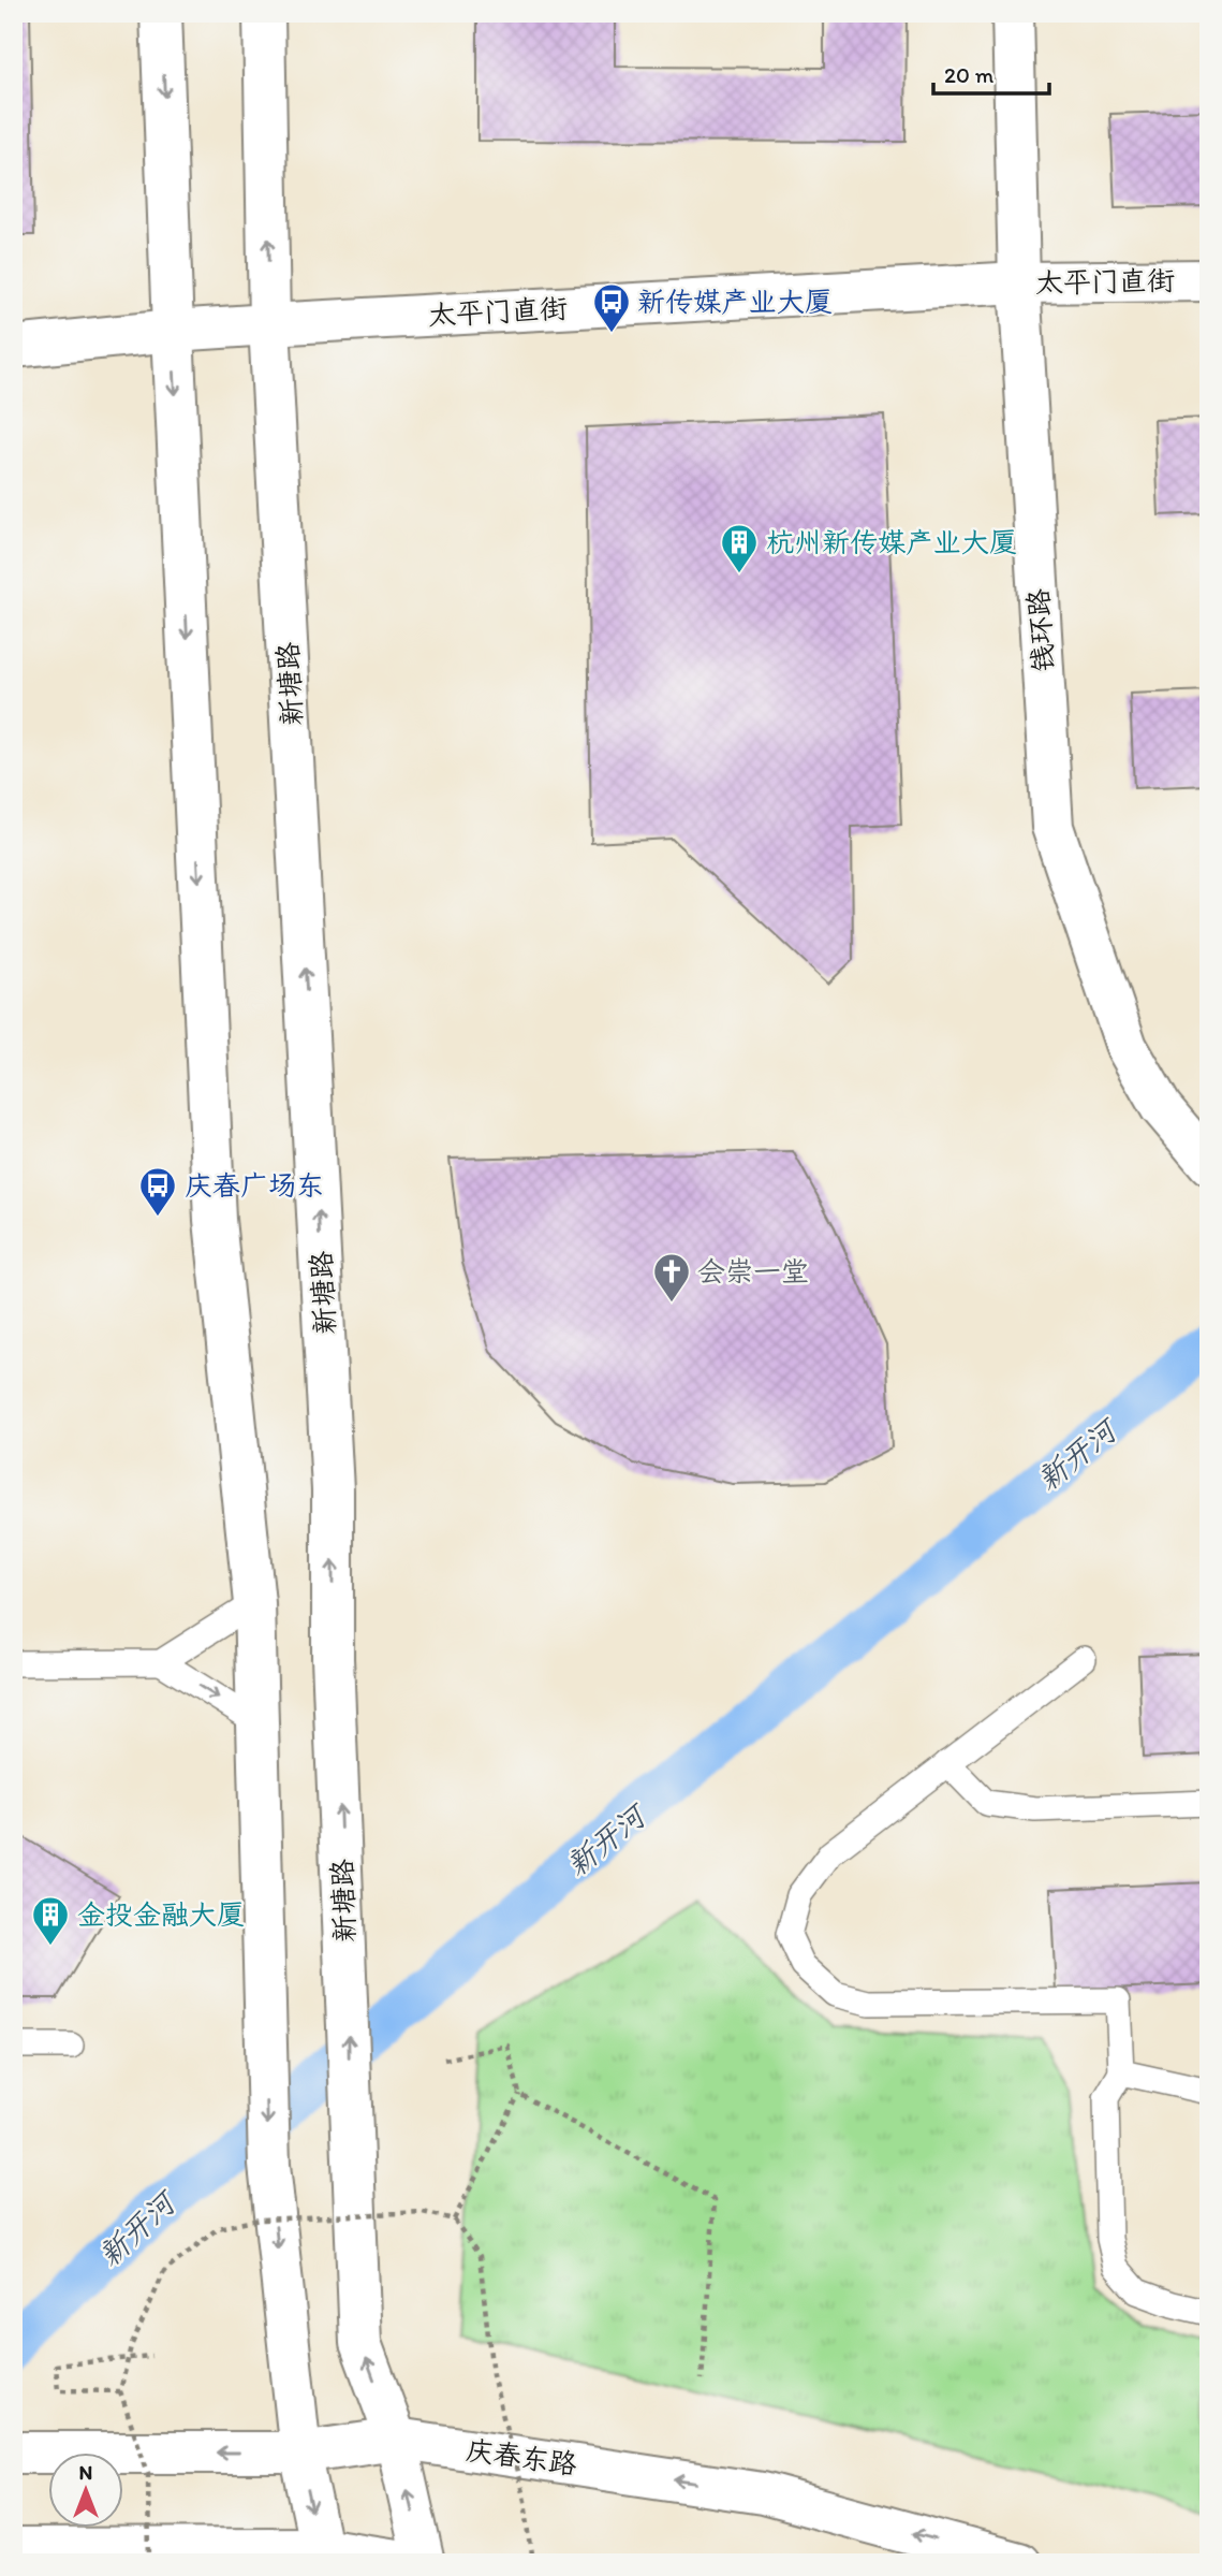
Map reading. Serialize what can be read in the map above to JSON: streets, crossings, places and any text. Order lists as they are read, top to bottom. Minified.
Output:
{"streets":{"main road":["太平门直街","钱环路","新塘路","庆春东路"]},"crossings":[["太平门直街","钱环路"],["太平门直街","新塘路"],["新塘路","庆春东路"]],"water":["新开河"],"places":{"bus stop":["新传媒产业大厦","庆春广场东"],"building":["杭州新传媒产业大厦","金投金融大厦"],"church":["会崇一堂"]},"scale_bar":"20 m","north":"top"}
